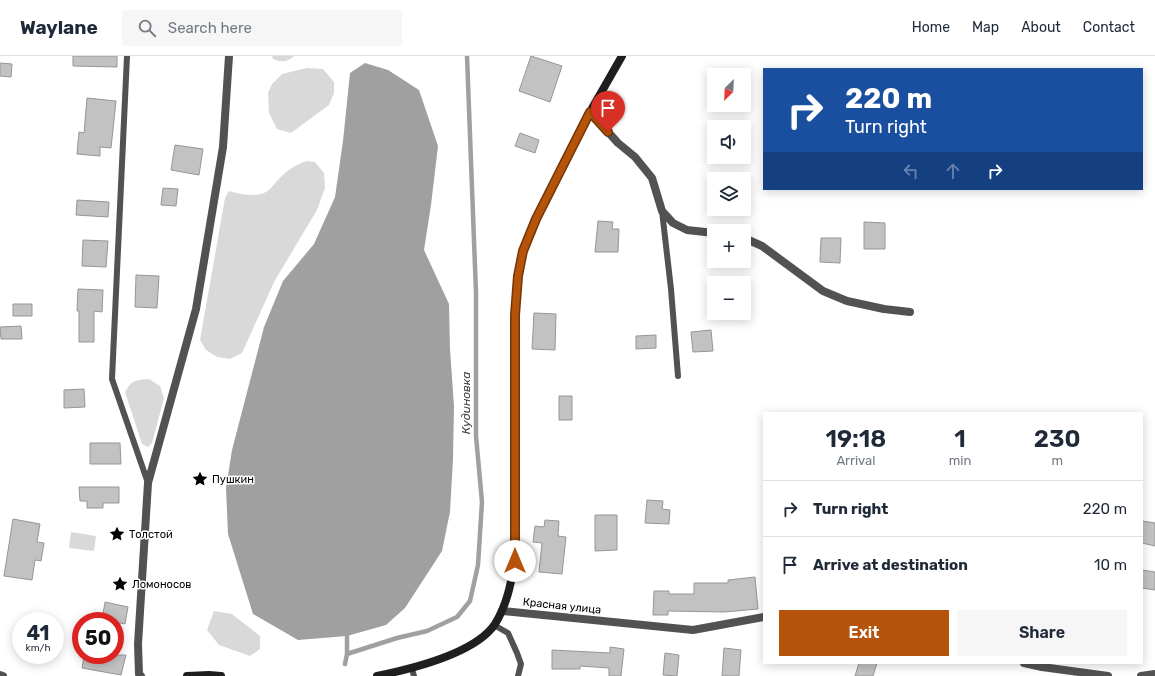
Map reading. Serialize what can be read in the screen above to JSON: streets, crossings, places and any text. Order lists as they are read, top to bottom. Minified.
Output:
{"streets":{"street":["Красная улица"]},"water":["Кудиновка"],"places":{"place":["Пушкин","Толстой","Ломоносов"]},"north":"bottom left","page":{"header":"Waylane","search":"Search here","nav":["Home","Map","About","Contact"],"map_buttons":["+","−"],"turn":["220 m","Turn right"],"eta":["19:18","Arrival","1","min","230","m"],"list":[{"name":"Turn right","value":"220 m"},{"name":"Arrive at destination","value":"10 m"}],"buttons":["Exit","Share"],"speed":"41 km/h","limit":"50"}}
